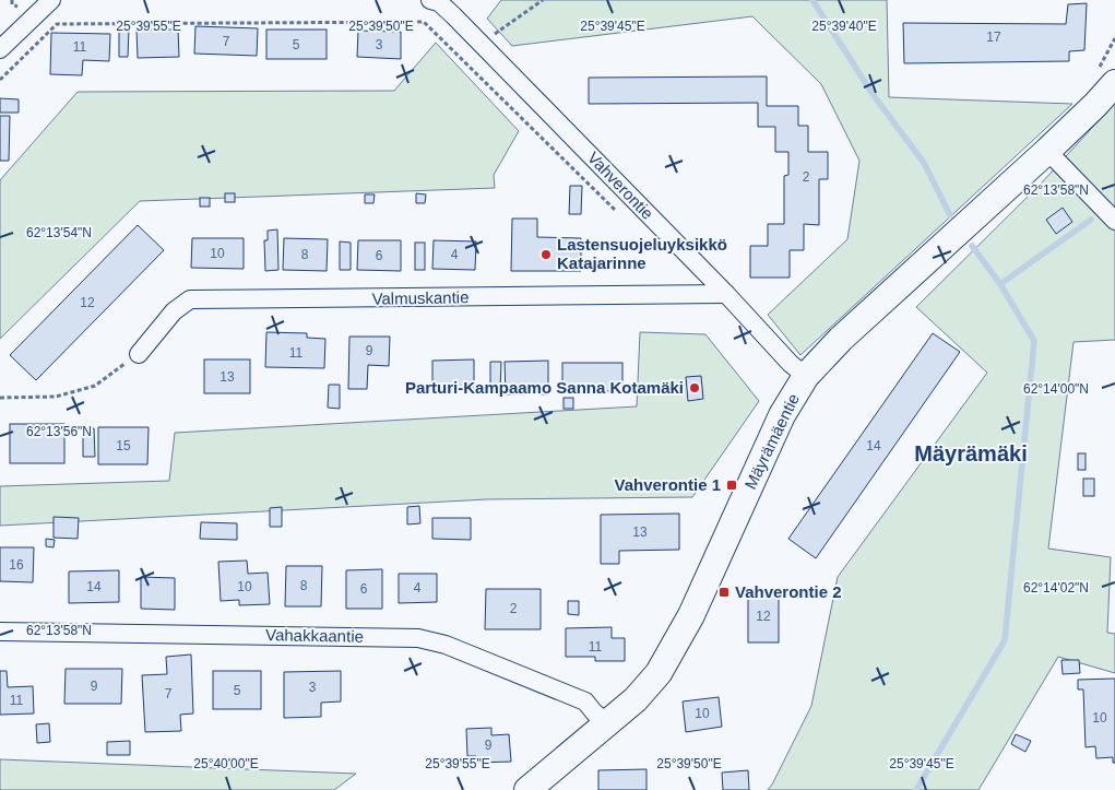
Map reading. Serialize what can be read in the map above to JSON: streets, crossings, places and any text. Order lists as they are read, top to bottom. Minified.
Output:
{"streets":{"street":["Vahverontie","Valmuskantie","Mäyrämäentie","Vahakkaantie"]},"crossings":[["Vahverontie","Valmuskantie"],["Vahverontie","Mäyrämäentie"],["Mäyrämäentie","Vahakkaantie"]],"districts":["Mäyrämäki"],"places":{"other":["Lastensuojeluyksikkö Katajarinne","Parturi-Kampaamo Sanna Kotamäki"],"transit":["Vahverontie 1","Vahverontie 2"]},"house_numbers":["17","7","5","3","11","2","10","8","4","6","12","9","11","13","15","14","13","16","8","14","10","4","6","2","12","11","9","3","5","7","11","10","10","9"],"coordinates":["25°39'55\"E","25°39'50\"E","25°39'45\"E","25°39'40\"E","62°13'58\"N","62°13'54\"N","62°14'00\"N","62°13'56\"N","62°14'02\"N","25°40'00\"E"]}
